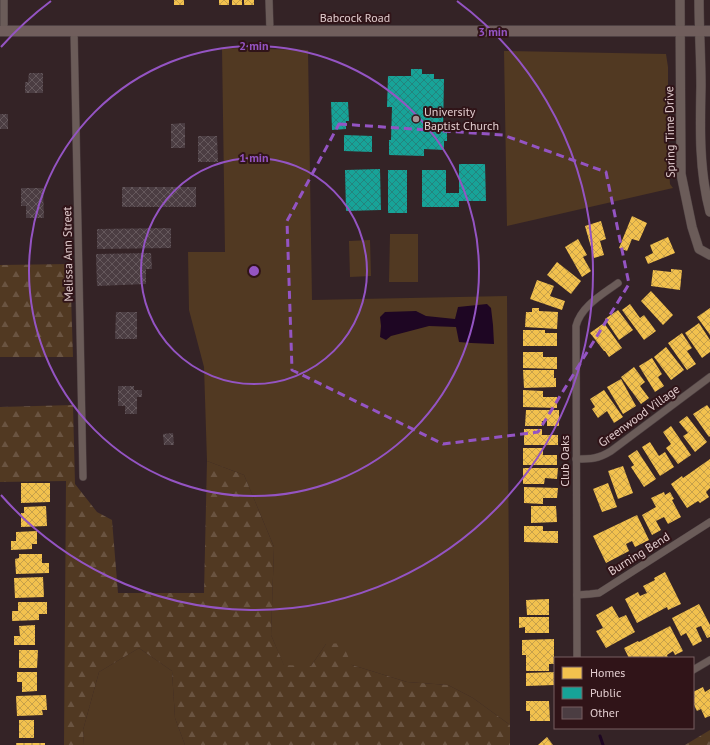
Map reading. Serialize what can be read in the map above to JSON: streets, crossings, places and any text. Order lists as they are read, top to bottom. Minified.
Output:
{"streets":{"main road":["Babcock Road"],"street":["Spring Time Drive","Melissa Ann Street","Greenwood Village","Club Oaks","Burning Bend"]},"crossings":[["Babcock Road","Spring Time Drive"],["Babcock Road","Melissa Ann Street"],["Greenwood Village","Club Oaks"],["Club Oaks","Burning Bend"]],"places":["University Baptist Church"],"legend":["Homes","Public","Other"],"rings":["3 min","2 min","1 min"]}
